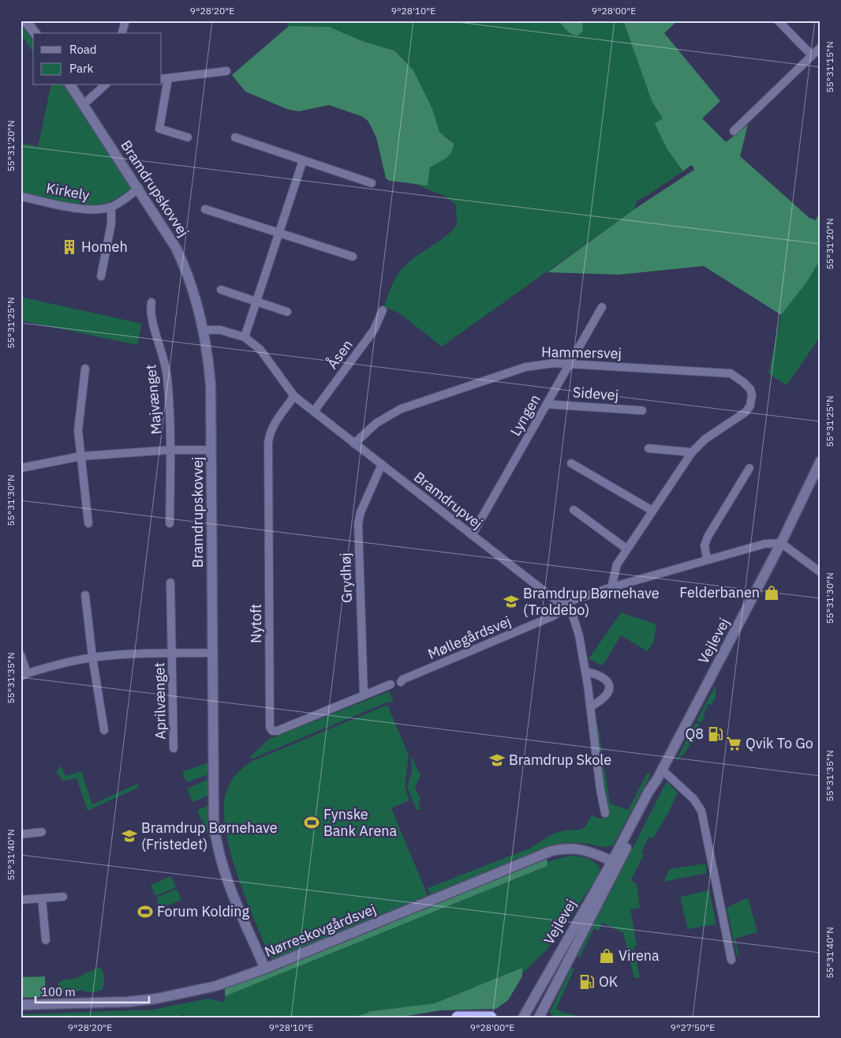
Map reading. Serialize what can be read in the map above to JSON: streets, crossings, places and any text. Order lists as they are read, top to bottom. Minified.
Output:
{"streets":{"street":["Bramdrupskovvej","Kirkely","Hammersvej","Åsen","Sidevej","Majvænget","Lyngen","Bramdrupvej","Grydhøj","Nytoft","Møllegårdsvej","Vejlevej","Aprilvænget","Nørreskovgårdsvej"]},"crossings":[["Bramdrupskovvej","Kirkely"],["Bramdrupskovvej","Majvænget"],["Bramdrupskovvej","Bramdrupvej"],["Bramdrupskovvej","Aprilvænget"],["Bramdrupskovvej","Nørreskovgårdsvej"],["Hammersvej","Lyngen"],["Hammersvej","Bramdrupvej"],["Åsen","Bramdrupvej"],["Sidevej","Lyngen"],["Lyngen","Bramdrupvej"],["Bramdrupvej","Grydhøj"],["Bramdrupvej","Nytoft"],["Bramdrupvej","Møllegårdsvej"],["Grydhøj","Nytoft"],["Vejlevej","Nørreskovgårdsvej"]],"places":{"building":["Homeh"],"shop":["Felderbanen","Virena"],"school or university":["Bramdrup Børnehave (Troldebo)","Bramdrup Skole","Bramdrup Børnehave (Fristedet)"],"fuel station":["Q8","OK"],"supermarket":["Qvik To Go"],"sports":["Fynske Bank Arena","Forum Kolding"]},"legend":["Road","Park"],"scale_bar":"100 m","coordinates":["9°28'20\"E","9°28'10\"E","9°28'00\"E","55°31'15\"N","55°31'20\"N","55°31'25\"N","55°31'30\"N","55°31'35\"N","55°31'40\"N","9°27'50\"E"]}
